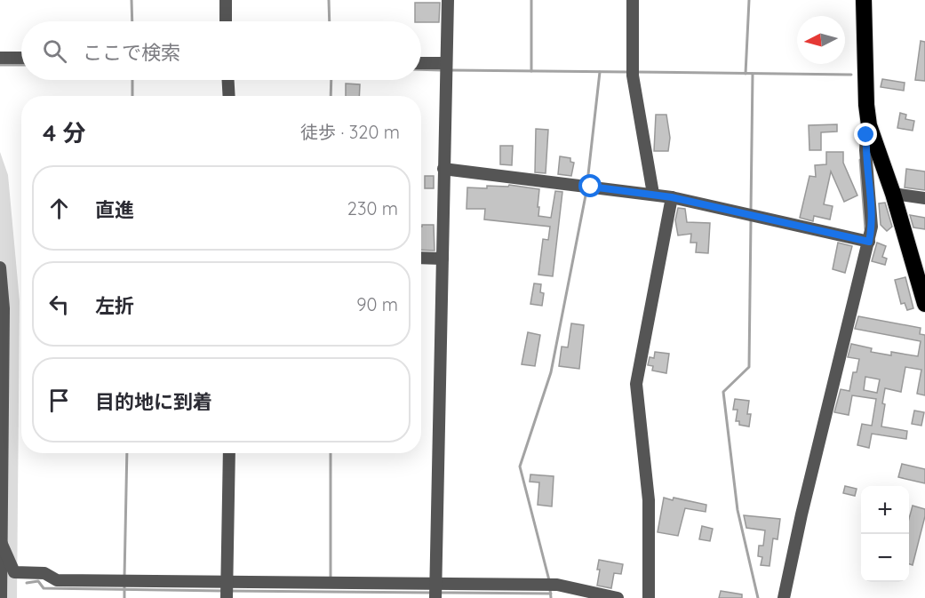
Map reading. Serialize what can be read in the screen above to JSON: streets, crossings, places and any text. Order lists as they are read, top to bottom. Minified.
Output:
{"north":"left","page":{"search":"ここで検索","heading":["4 分","徒歩 · 320 m"],"list":[["直進","230 m"],["左折","90 m"],"目的地に到着"],"map_buttons":["+","−"]}}
